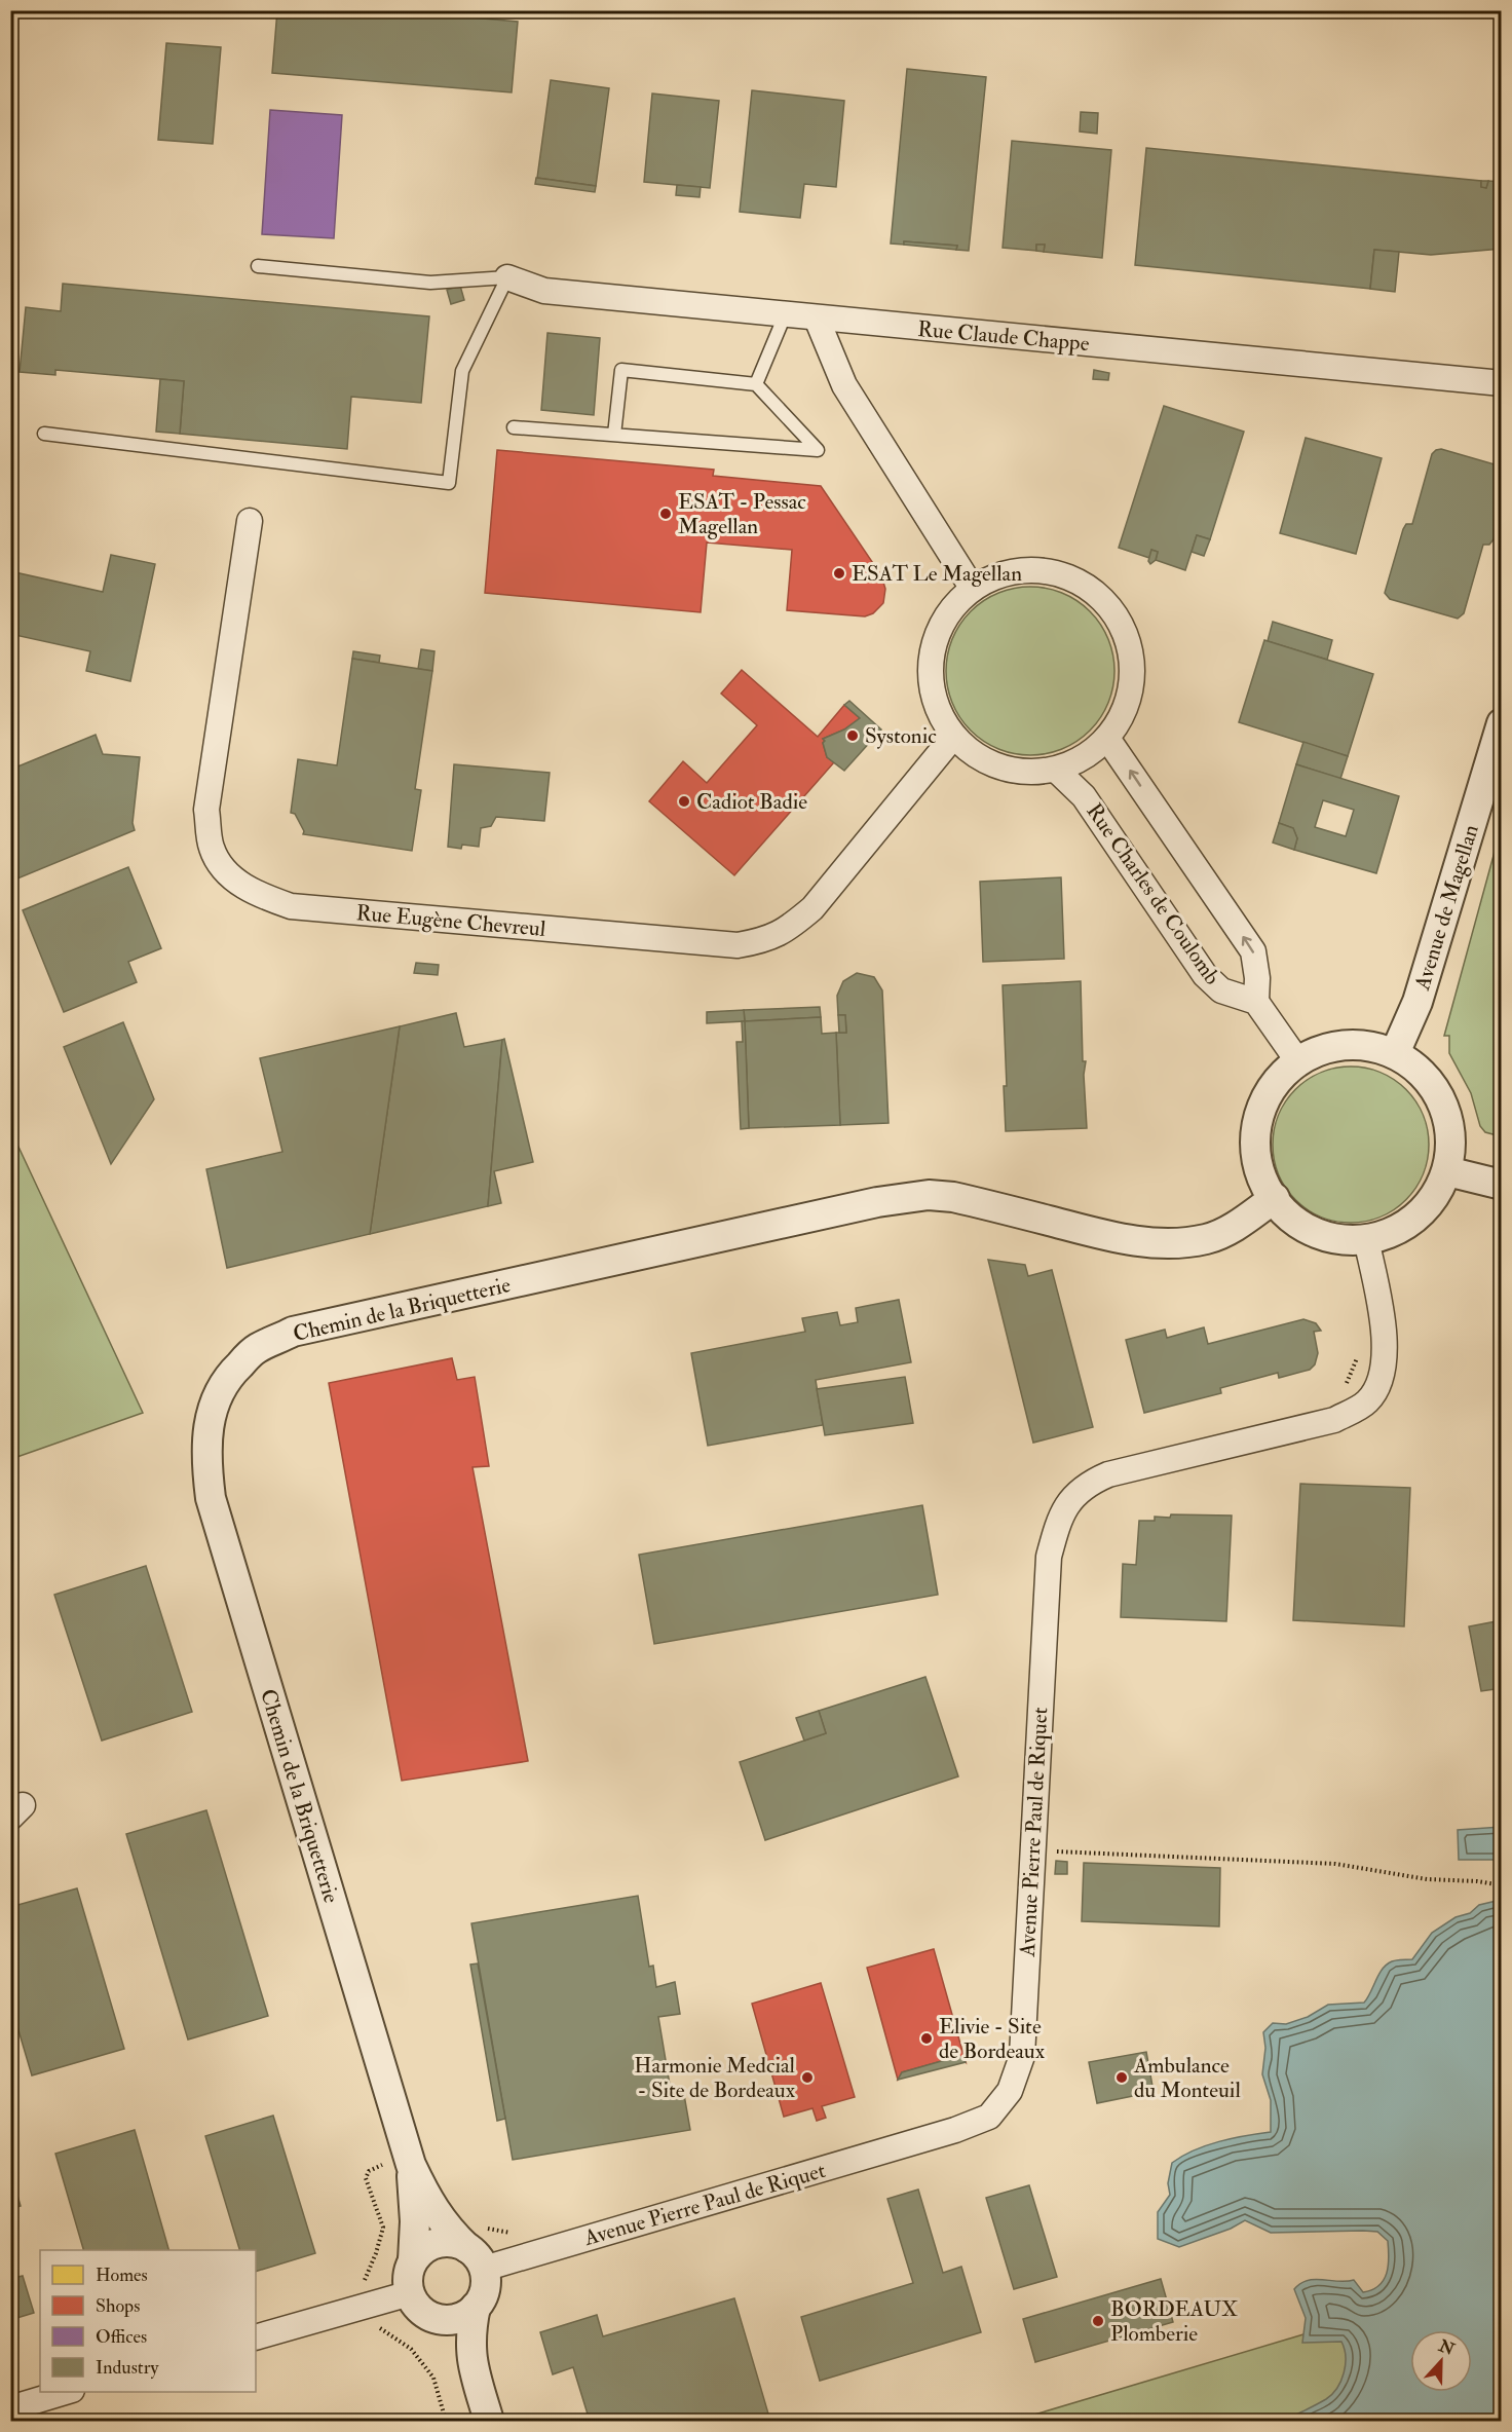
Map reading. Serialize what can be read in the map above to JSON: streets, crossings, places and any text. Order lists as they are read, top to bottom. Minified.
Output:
{"streets":{"street":["Rue Claude Chappe","Rue Charles de Coulomb","Avenue de Magellan","Rue Eugène Chevreul","Chemin de la Briquetterie","Avenue Pierre Paul de Riquet"]},"crossings":[["Rue Charles de Coulomb","Rue Eugène Chevreul"],["Avenue de Magellan","Chemin de la Briquetterie"],["Avenue de Magellan","Avenue Pierre Paul de Riquet"],["Chemin de la Briquetterie","Avenue Pierre Paul de Riquet"]],"places":["ESAT - Pessac Magellan","ESAT Le Magellan","Systonic","Cadiot Badie","Elivie - Site de Bordeaux","Harmonie Medcial - Site de Bordeaux","Ambulance du Monteuil","BORDEAUX Plomberie"],"legend":["Homes","Shops","Offices","Industry"],"north":"top"}
